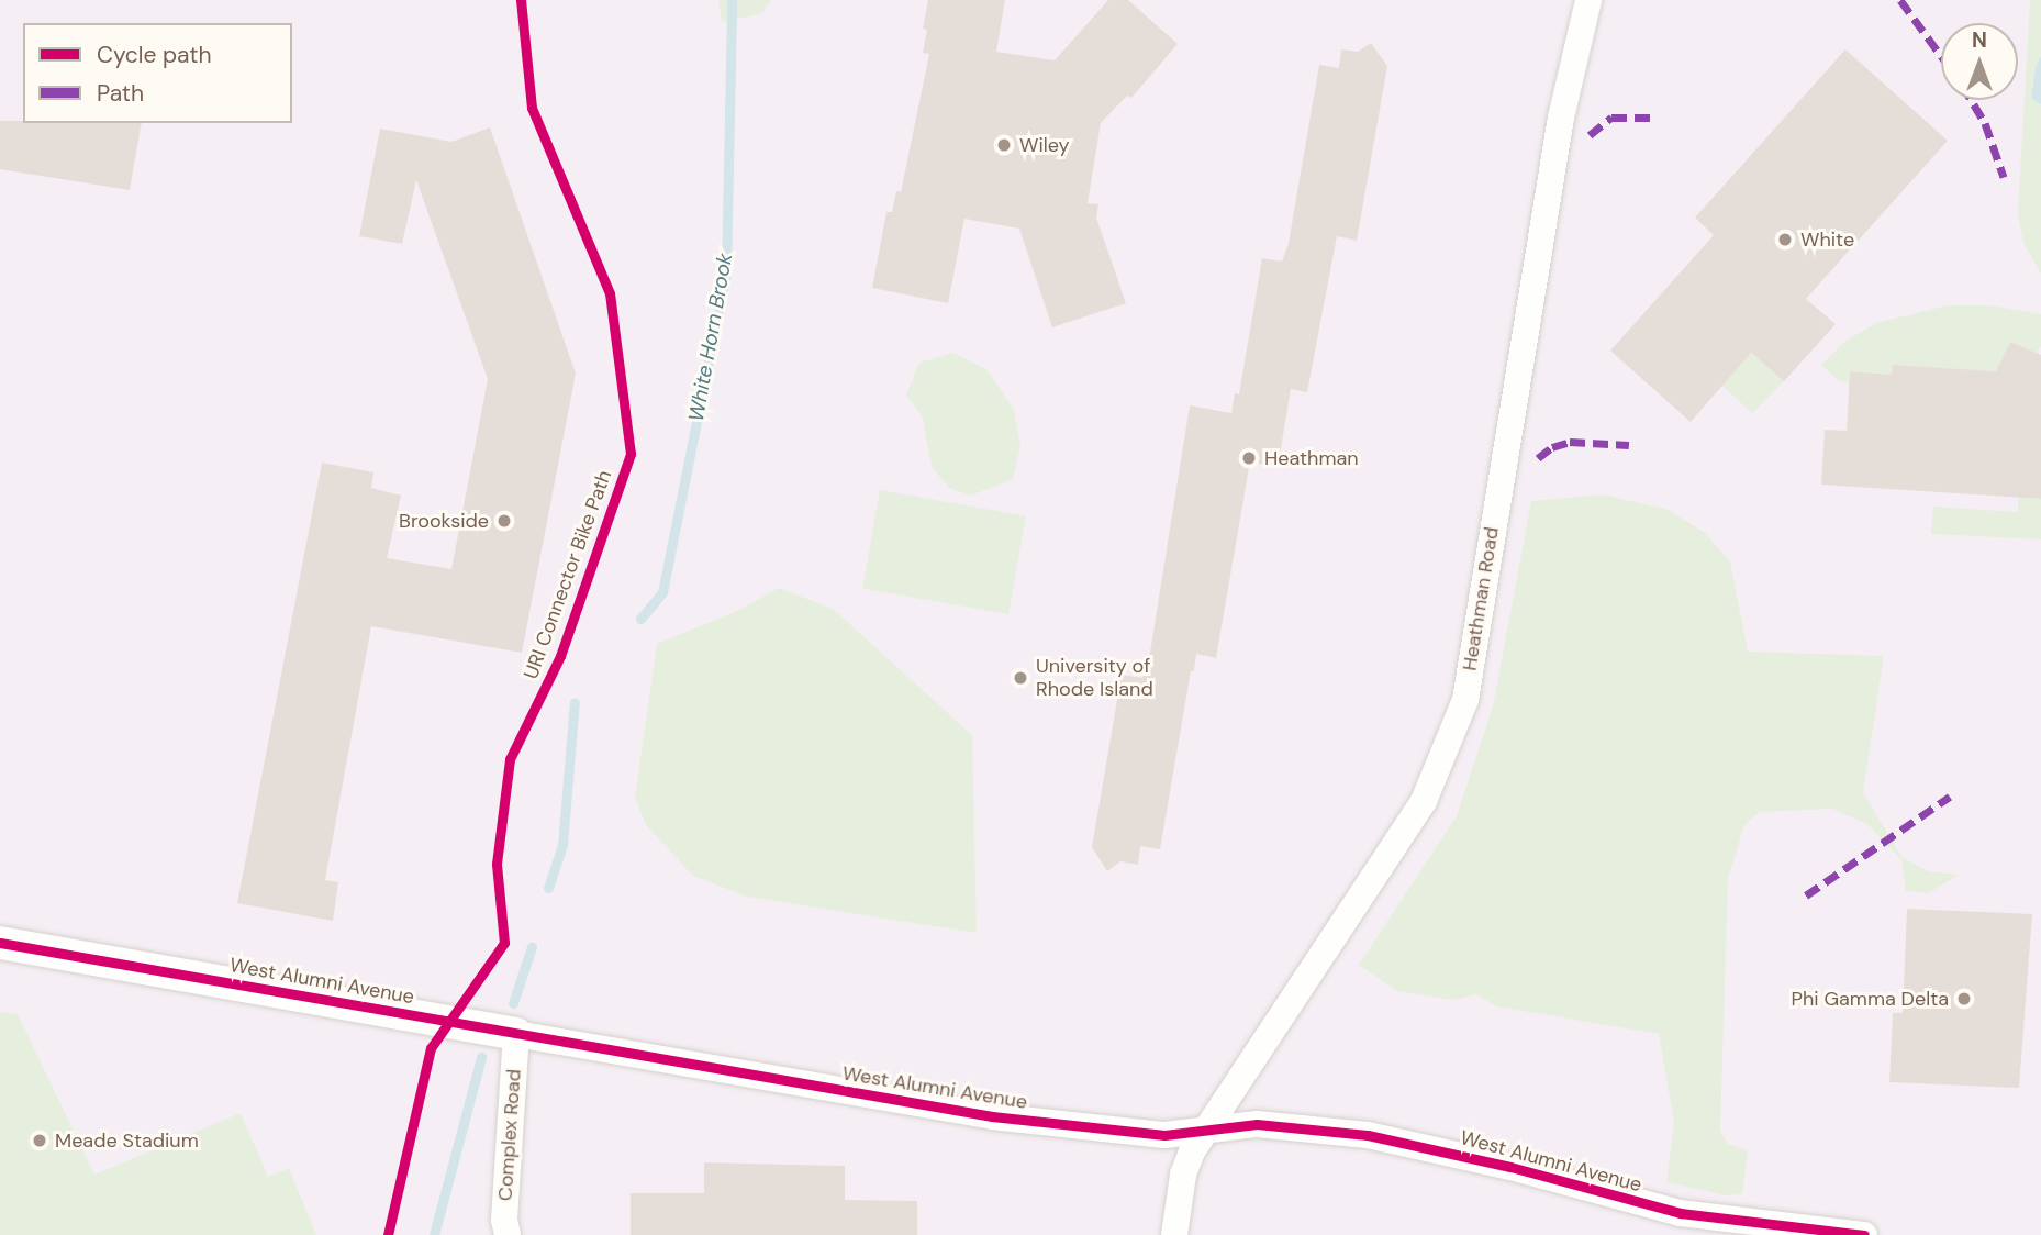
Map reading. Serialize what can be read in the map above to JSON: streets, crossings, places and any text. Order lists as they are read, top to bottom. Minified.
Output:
{"streets":{"street":["Heathman Road","West Alumni Avenue","Complex Road"],"cycle path":["URI Connector Bike Path"]},"crossings":[["Heathman Road","West Alumni Avenue"],["West Alumni Avenue","Complex Road"]],"water":["White Horn Brook"],"places":["Wiley","White","Heathman","Brookside","University of Rhode Island","Phi Gamma Delta","Meade Stadium"],"legend":["Cycle path","Path"],"north":"top"}
